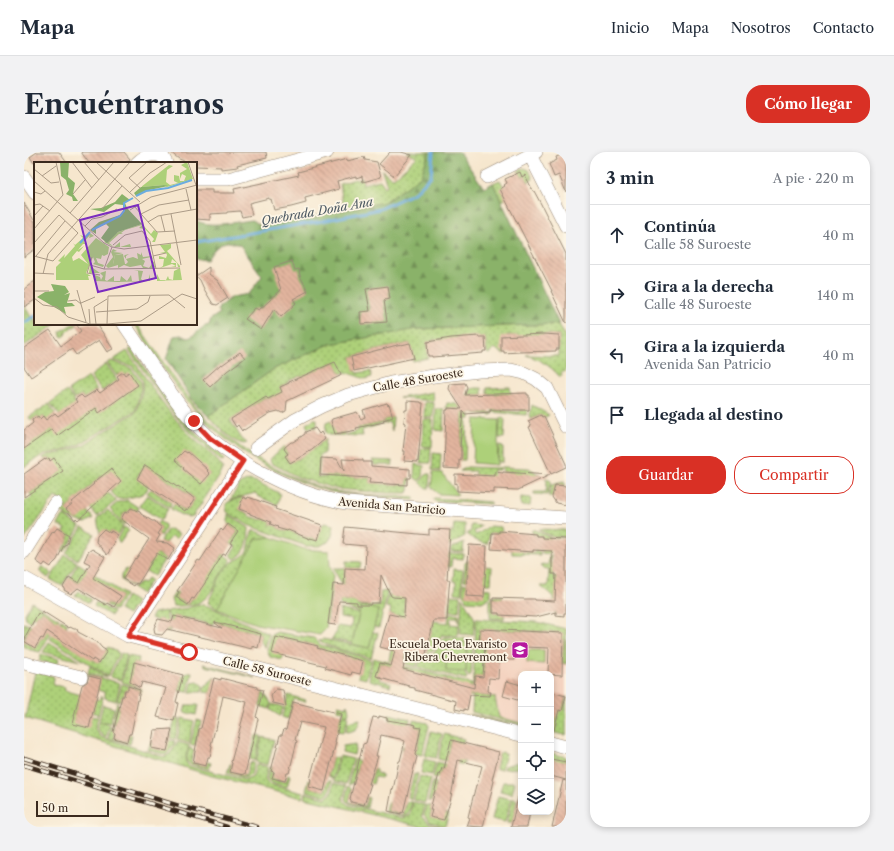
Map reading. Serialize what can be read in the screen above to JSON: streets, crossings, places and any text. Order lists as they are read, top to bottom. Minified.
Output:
{"streets":{"street":["Calle 48 Suroeste","Avenida San Patricio","Calle 58 Suroeste"]},"water":["Quebrada Doña Ana"],"places":{"school or university":["Escuela Poeta Evaristo Ribera Chevremont"]},"scale_bar":"50 m","page":{"header":"Mapa","nav":["Inicio","Mapa","Nosotros","Contacto"],"buttons":["Cómo llegar",["Guardar","Compartir"]],"title":"Encuéntranos","heading":["3 min","A pie · 220 m"],"list":[["Continúa","Calle 58 Suroeste","40 m"],["Gira a la derecha","Calle 48 Suroeste","140 m"],["Gira a la izquierda","Avenida San Patricio","40 m"],"Llegada al destino"],"map_buttons":["+","−"],"scale":"50 m"}}
